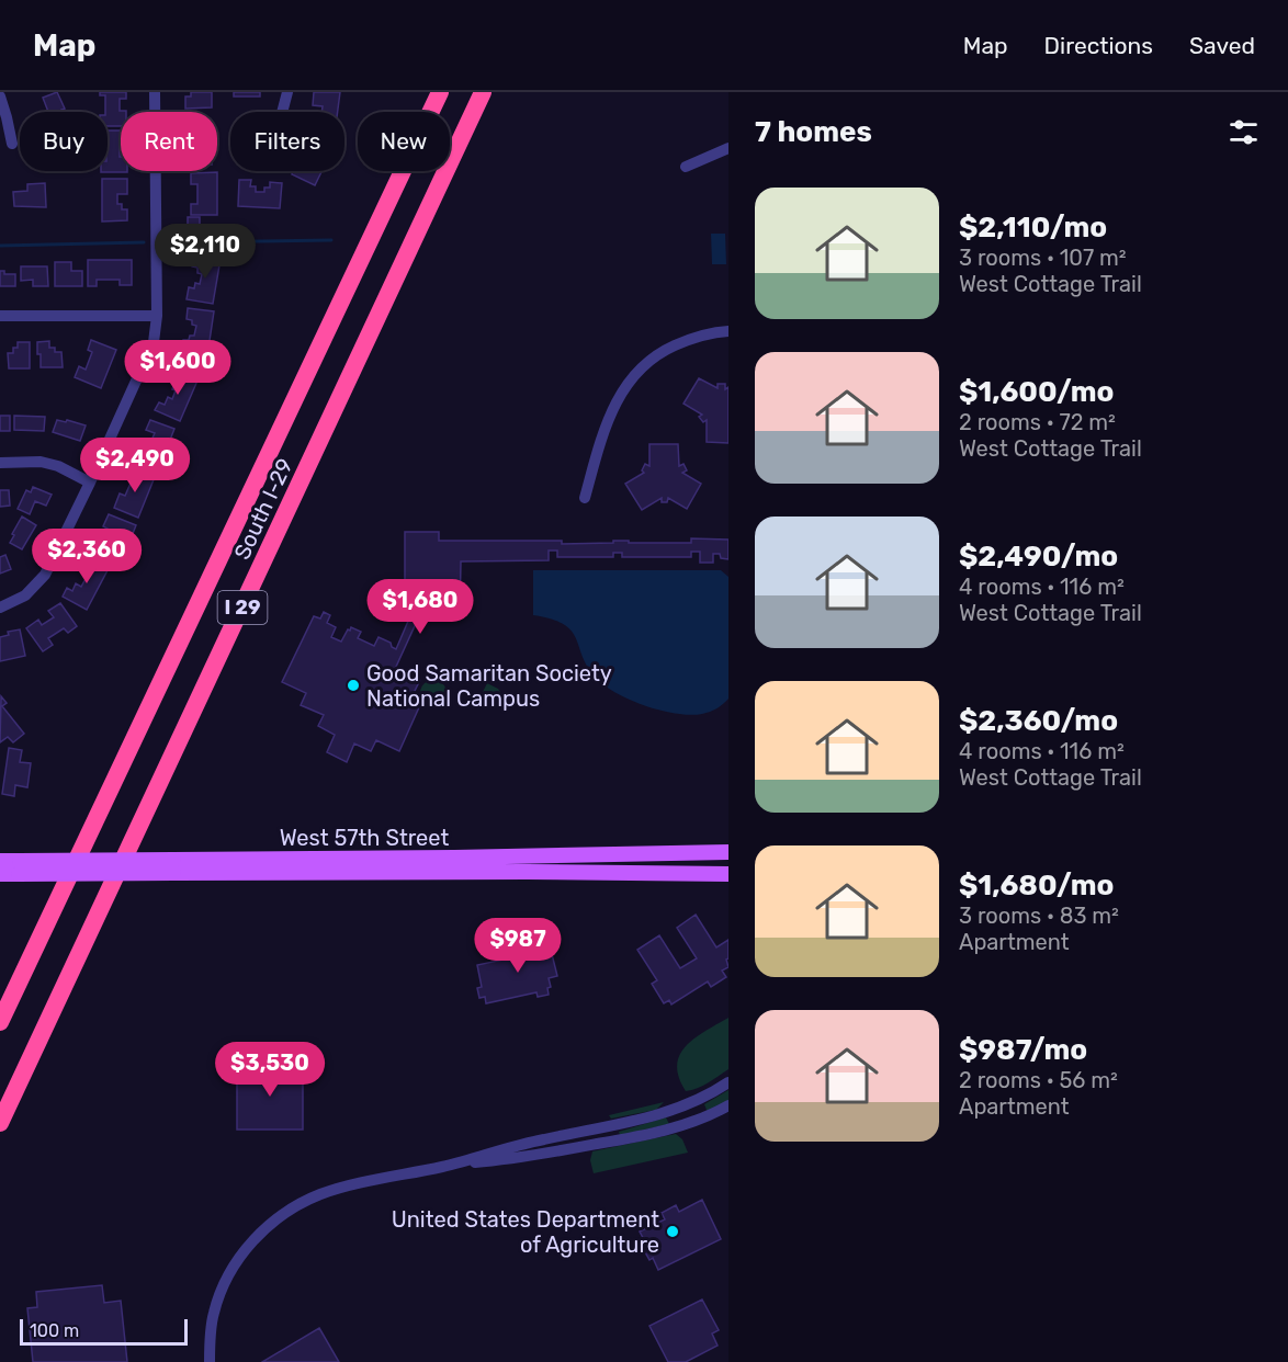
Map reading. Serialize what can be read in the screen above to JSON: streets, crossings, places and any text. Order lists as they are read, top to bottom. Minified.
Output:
{"streets":{"highway":["South I-29","I 29"],"main road":["West 57th Street"]},"places":["Good Samaritan Society National Campus","United States Department of Agriculture"],"scale_bar":"100 m","page":{"header":"Map","nav":["Map","Directions","Saved"],"heading":"7 homes","chip":["Buy","Rent","Filters","New"],"list":[{"name":"$2,110/mo","note":"3 rooms · 107 m² · West Cottage Trail"},{"name":"$1,600/mo","note":"2 rooms · 72 m² · West Cottage Trail"},{"name":"$2,490/mo","note":"4 rooms · 116 m² · West Cottage Trail"},{"name":"$2,360/mo","note":"4 rooms · 116 m² · West Cottage Trail"},{"name":"$1,680/mo","note":"3 rooms · 83 m² · Apartment"},{"name":"$987/mo","note":"2 rooms · 56 m² · Apartment"}],"price":["$2,110","$1,600","$2,490","$2,360","$1,680","$987","$3,530"],"scale":"100 m"}}
